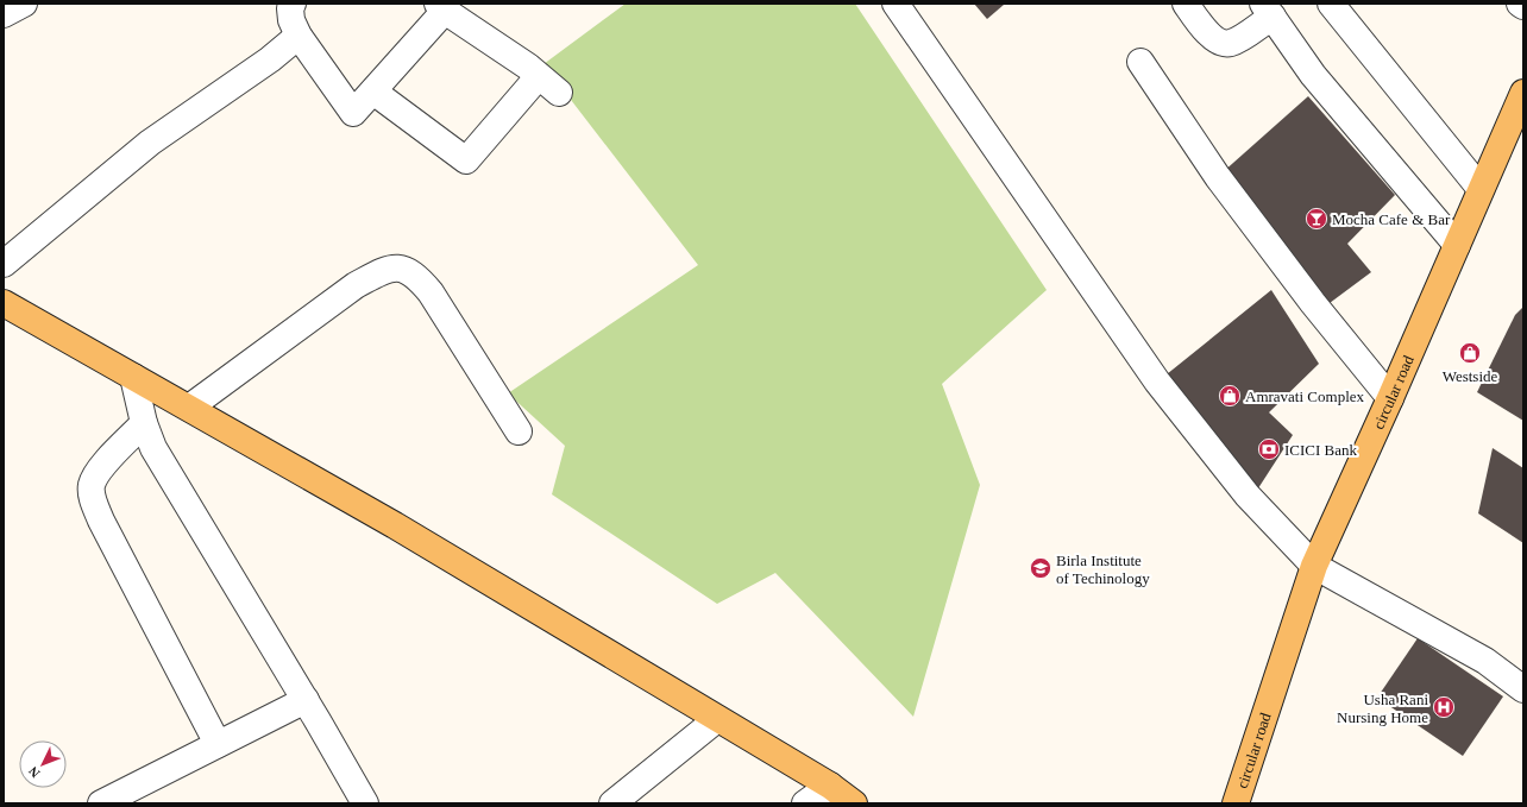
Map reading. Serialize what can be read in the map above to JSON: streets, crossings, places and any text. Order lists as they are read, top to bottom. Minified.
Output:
{"streets":{"main road":["circular road"]},"places":{"bar":["Mocha Cafe & Bar"],"shop":["Westside","Amravati Complex"],"bank":["ICICI Bank"],"school or university":["Birla Institute of Techinology"],"hospital":["Usha Rani Nursing Home"]},"north":"bottom left"}
